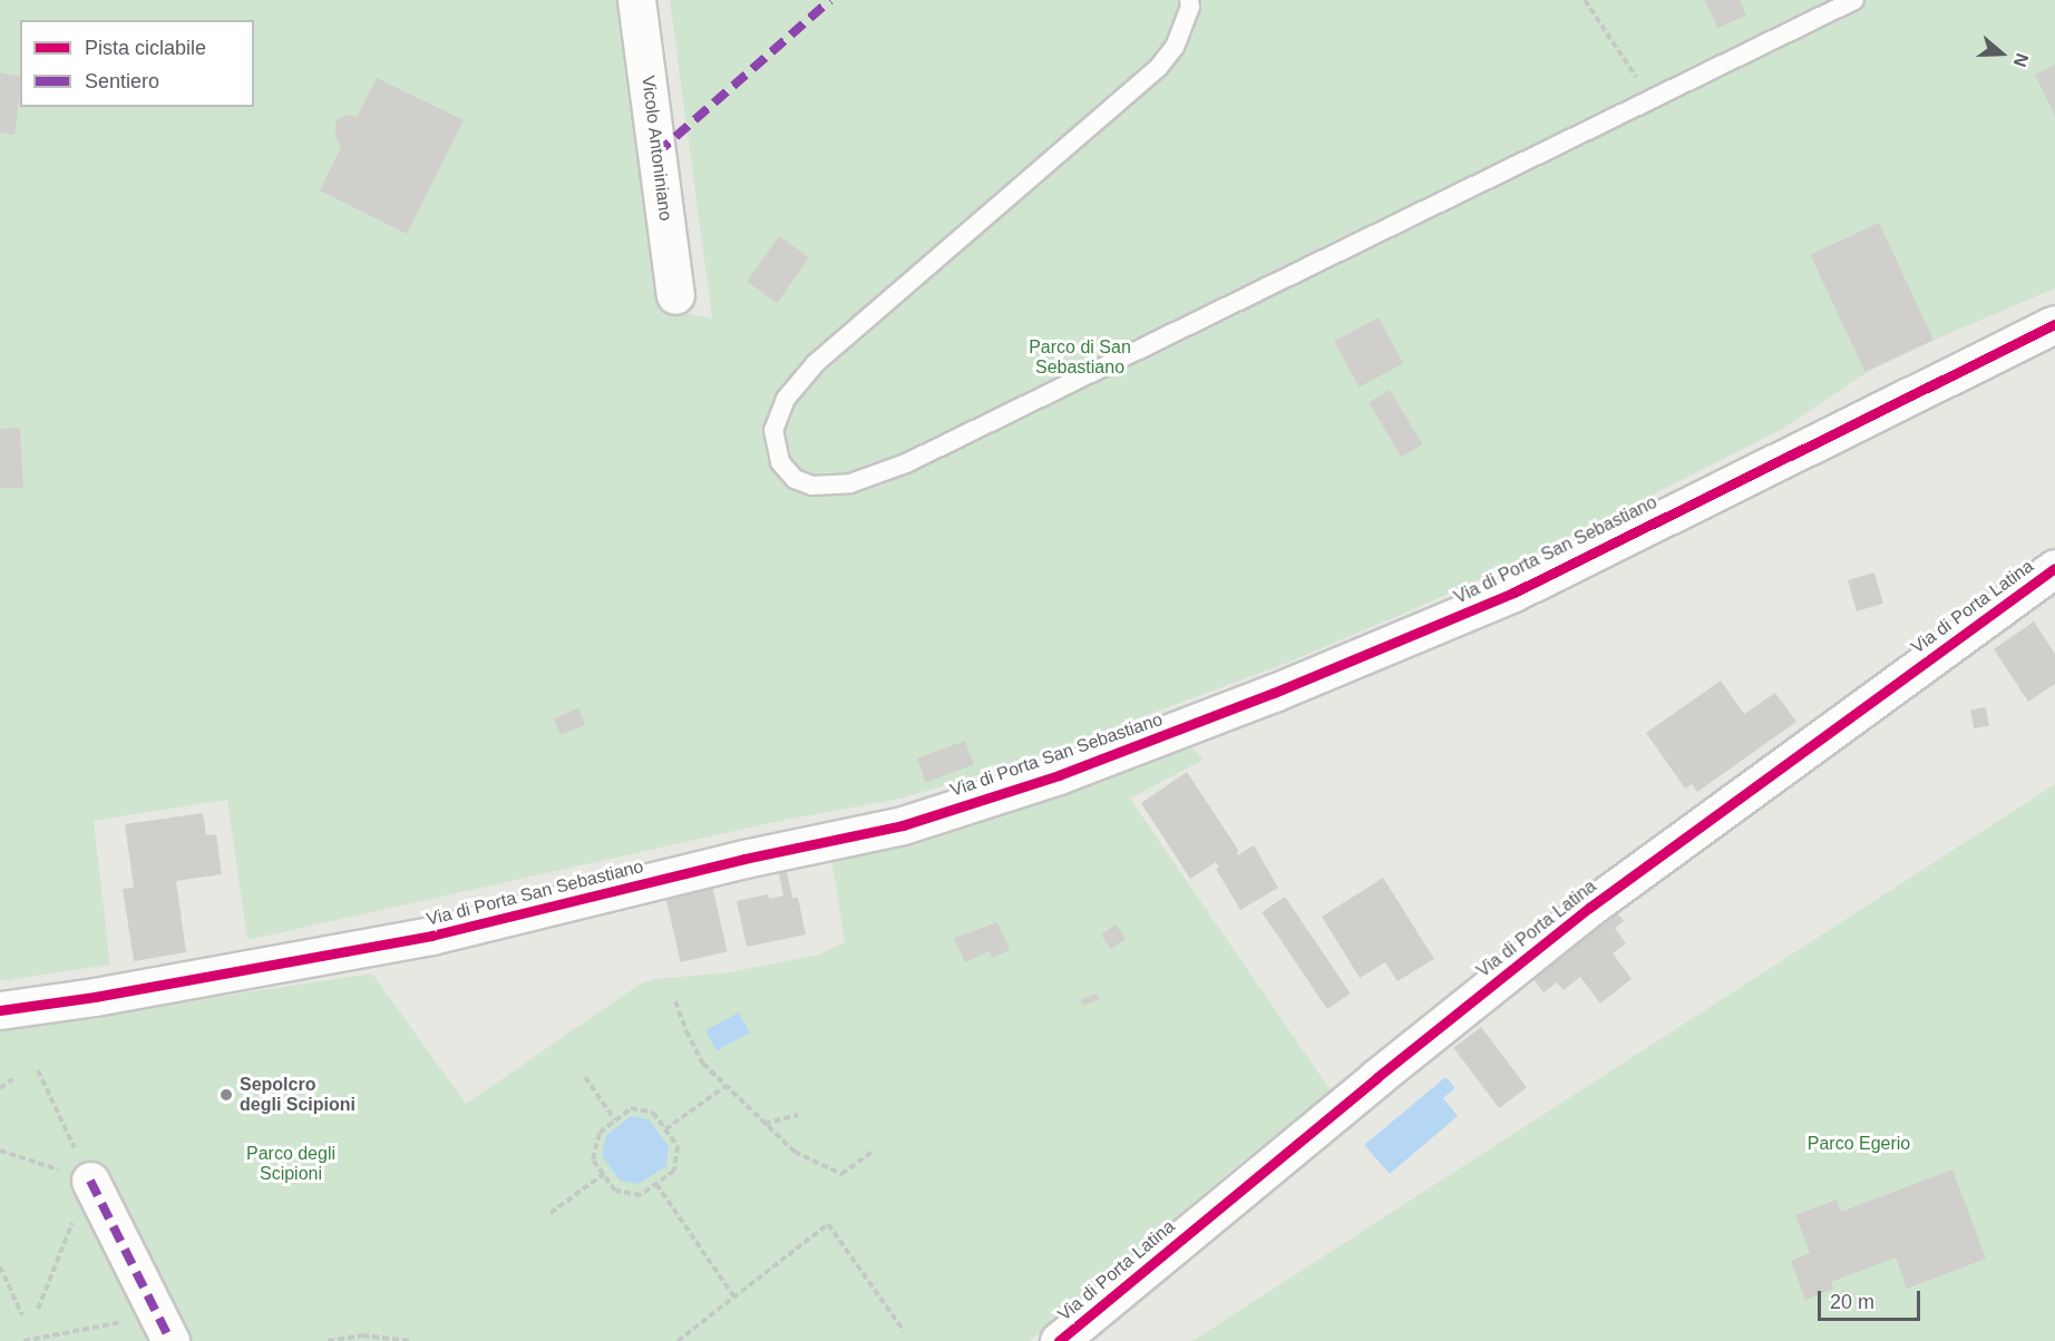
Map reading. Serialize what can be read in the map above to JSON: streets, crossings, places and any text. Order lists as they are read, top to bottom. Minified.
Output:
{"streets":{"street":["Vicolo Antoniniano","Via di Porta San Sebastiano","Via di Porta Latina"]},"parks":["Parco di San Sebastiano","Parco Egerio","Parco degli Scipioni"],"places":["Sepolcro degli Scipioni"],"legend":["Pista ciclabile","Sentiero"],"scale_bar":"20 m","north":"right"}
